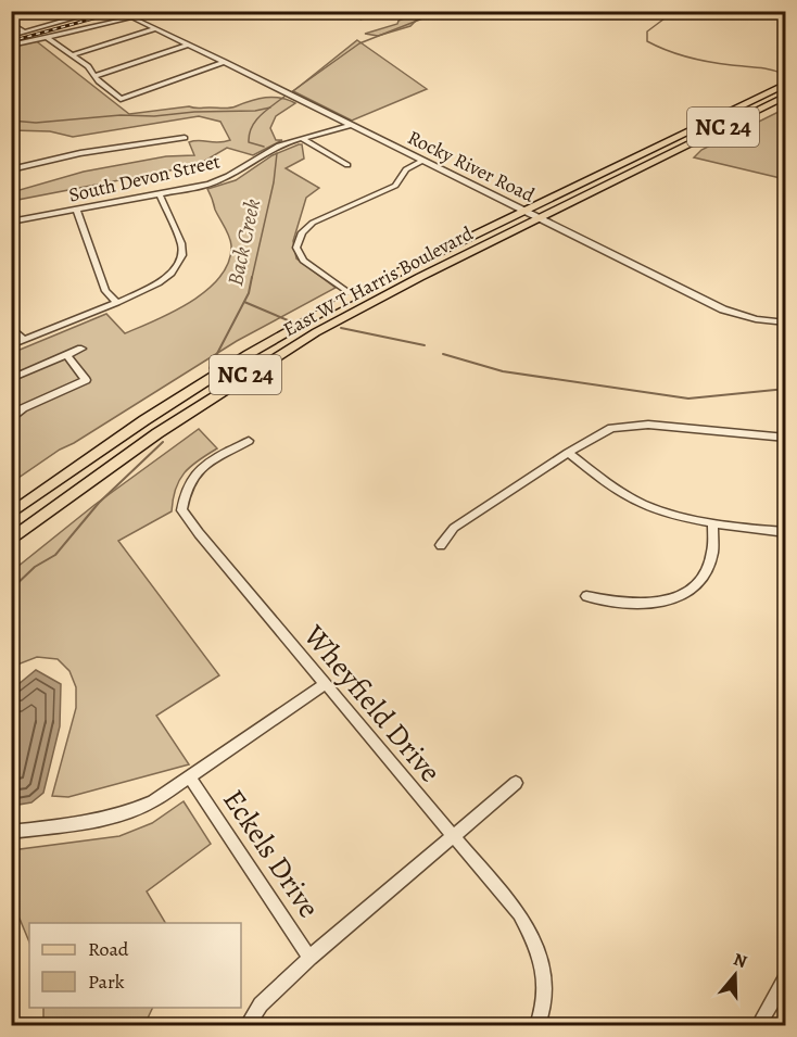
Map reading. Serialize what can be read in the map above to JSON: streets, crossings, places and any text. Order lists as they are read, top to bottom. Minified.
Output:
{"streets":{"main road":["NC 24","East W T Harris Boulevard"],"street":["Rocky River Road","South Devon Street","Wheyfield Drive","Eckels Drive"]},"crossings":[["Rocky River Road","South Devon Street"],["Rocky River Road","East W T Harris Boulevard"]],"water":["Back Creek"],"legend":["Road","Park"],"north":"top"}
